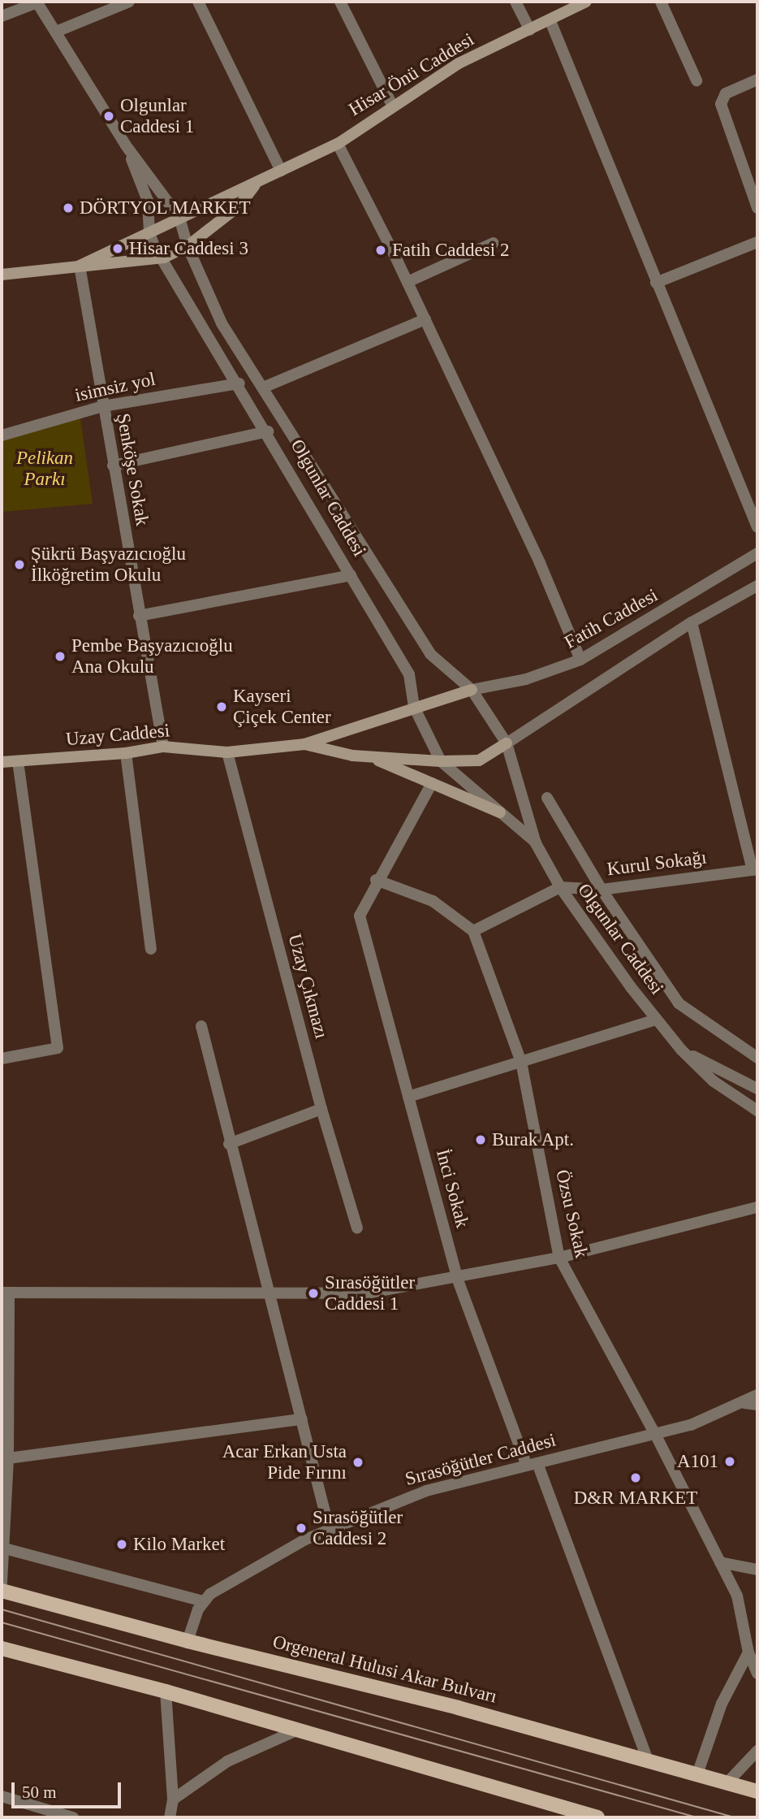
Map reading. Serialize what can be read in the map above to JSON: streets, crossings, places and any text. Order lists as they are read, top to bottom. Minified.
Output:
{"streets":{"main road":["Hisar Önü Caddesi","Uzay Caddesi","Orgeneral Hulusi Akar Bulvarı"],"street":["isimsiz yol","Şenköşe Sokak","Olgunlar Caddesi","Fatih Caddesi","Kurul Sokağı","Uzay Çıkmazı","İnci Sokak","Özsu Sokak","Sırasöğütler Caddesi"]},"crossings":[["Hisar Önü Caddesi","Şenköşe Sokak"],["Hisar Önü Caddesi","Olgunlar Caddesi"],["isimsiz yol","Şenköşe Sokak"],["isimsiz yol","Olgunlar Caddesi"],["Şenköşe Sokak","Uzay Caddesi"],["Olgunlar Caddesi","Fatih Caddesi"],["Olgunlar Caddesi","Uzay Caddesi"],["Olgunlar Caddesi","Kurul Sokağı"],["Fatih Caddesi","Uzay Caddesi"],["Uzay Caddesi","Uzay Çıkmazı"],["İnci Sokak","Sırasöğütler Caddesi"],["İnci Sokak","Orgeneral Hulusi Akar Bulvarı"],["Özsu Sokak","Sırasöğütler Caddesi"]],"parks":["Pelikan Parkı"],"places":["Olgunlar Caddesi 1","DÖRTYOL MARKET","Hisar Caddesi 3","Fatih Caddesi 2","Şükrü Başyazıcıoğlu İlköğretim Okulu","Pembe Başyazıcıoğlu Ana Okulu","Kayseri Çiçek Center","Burak Apt.","Sırasöğütler Caddesi 1","A101","Acar Erkan Usta Pide Fırını","D&R MARKET","Sırasöğütler Caddesi 2","Kilo Market"],"scale_bar":"50 m"}
